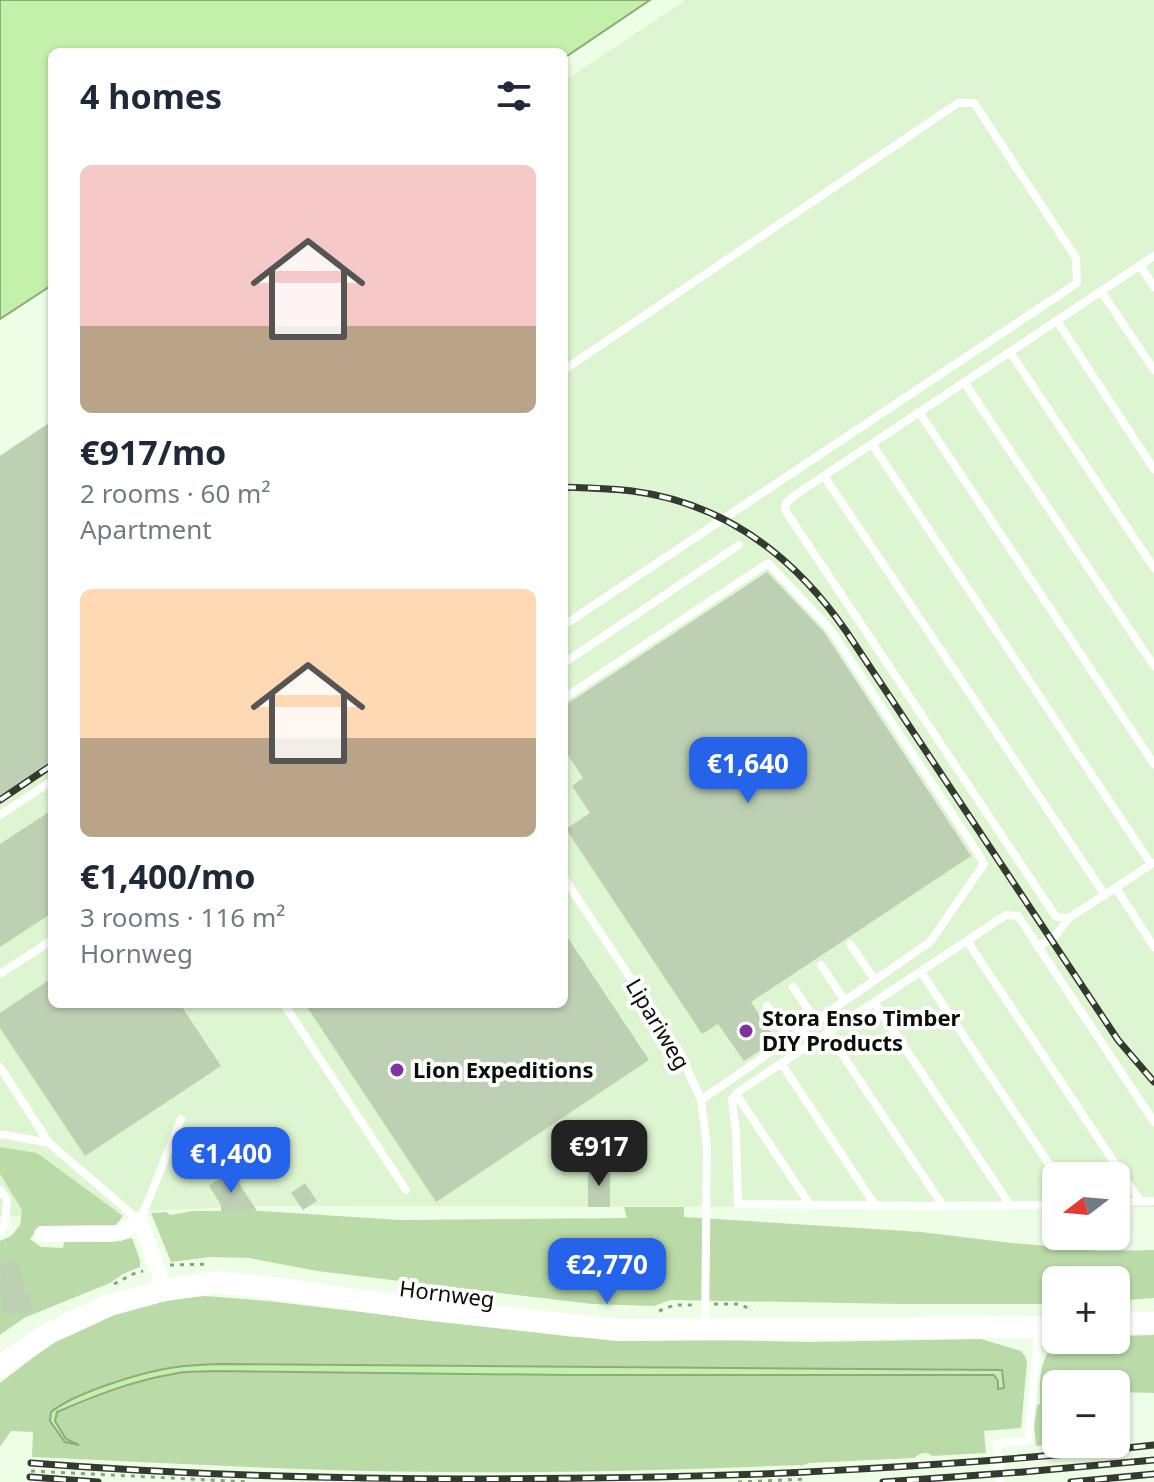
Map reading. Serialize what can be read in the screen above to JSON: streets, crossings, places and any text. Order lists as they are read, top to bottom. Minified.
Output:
{"streets":{"street":["Hornweg"],"lane":["Lipariweg"]},"crossings":[["Lipariweg","Hornweg"]],"places":["Stora Enso Timber DIY Products","Lion Expeditions"],"north":"left","page":{"heading":"4 homes","list":[{"name":"€917/mo","note":"2 rooms · 60 m² · Apartment"},{"name":"€1,400/mo","note":"3 rooms · 116 m² · Hornweg"}],"price":["€1,640","€917","€1,400","€2,770"],"map_buttons":["+","−"]}}
